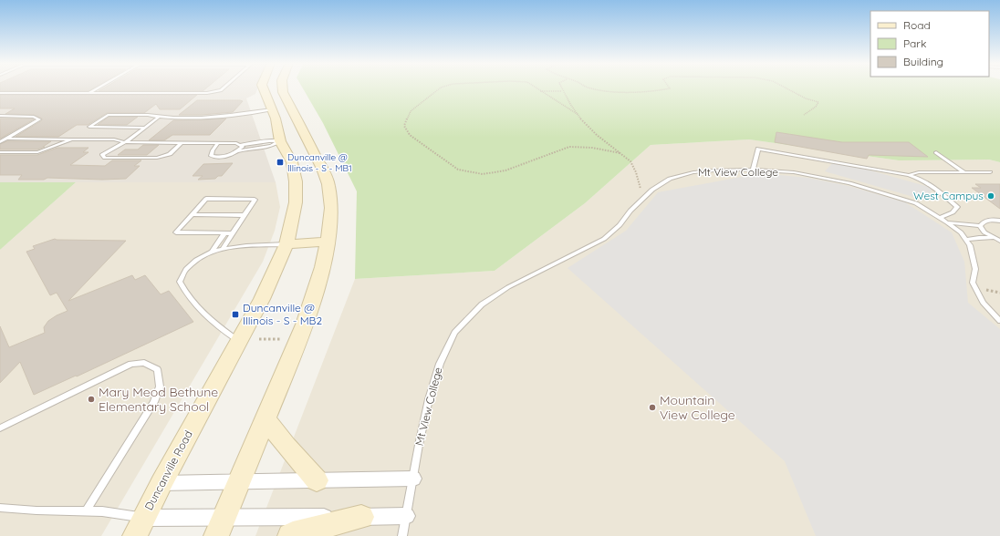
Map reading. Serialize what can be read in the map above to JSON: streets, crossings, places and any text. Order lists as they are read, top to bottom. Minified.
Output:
{"streets":{"main road":["Duncanville Road"],"lane":["Mt View College"]},"places":{"transit":["Duncanville @ Illinois - S - MB1","Duncanville @ Illinois - S - MB2"],"other":["West Campus","Mary Meod Bethune Elementary School","Mountain View College"]},"legend":["Road","Park","Building"]}
